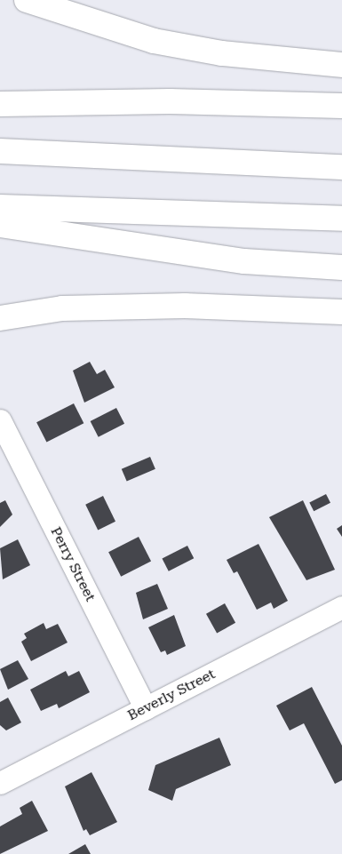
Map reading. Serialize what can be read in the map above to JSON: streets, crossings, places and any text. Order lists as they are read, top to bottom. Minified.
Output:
{"streets":{"street":["Perry Street","Beverly Street"]},"crossings":[["Perry Street","Beverly Street"]]}
